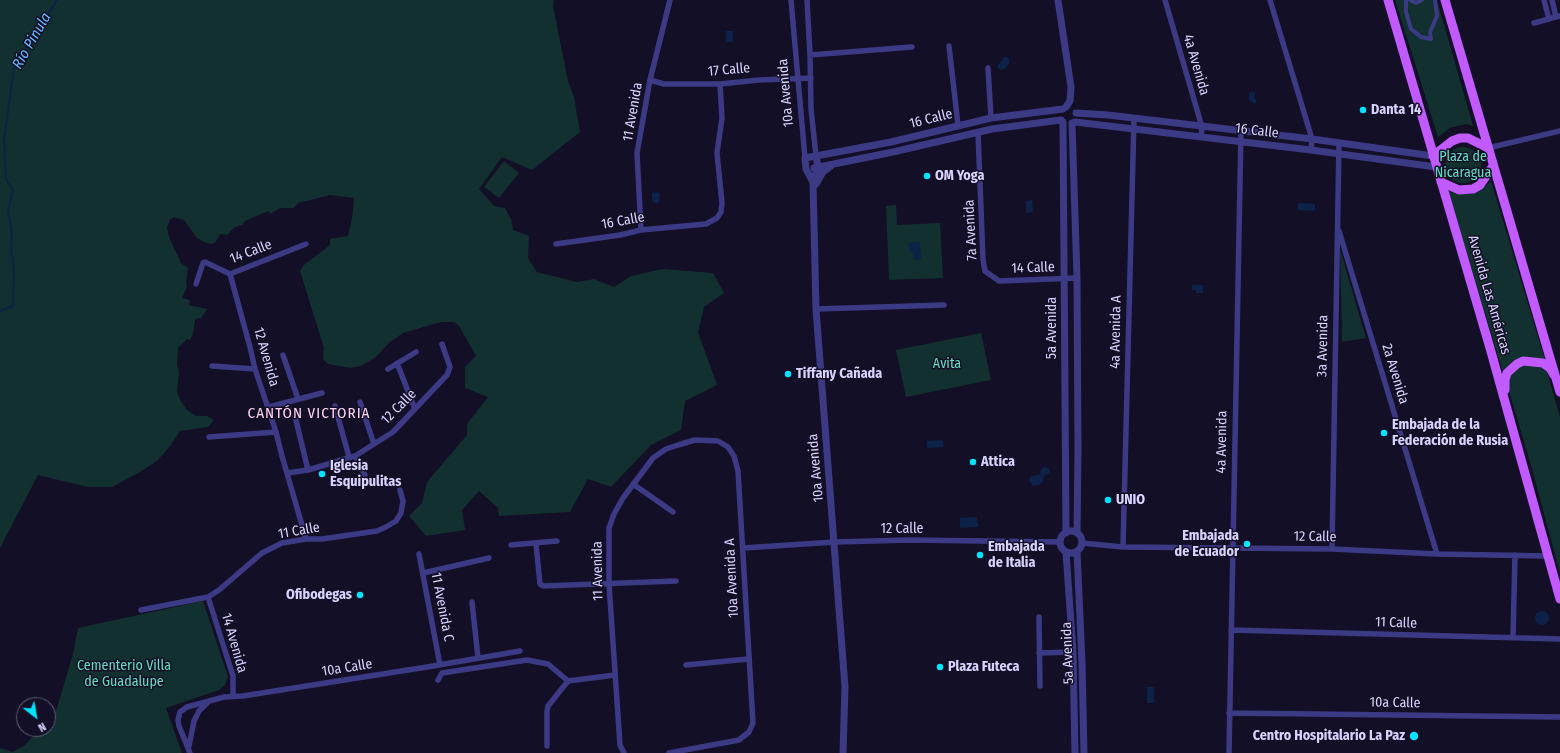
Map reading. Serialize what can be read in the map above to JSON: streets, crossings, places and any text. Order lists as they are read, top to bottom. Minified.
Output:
{"streets":{"main road":["Avenida Las Américas"],"street":["4a Avenida","17 Calle","10a Avenida","11 Avenida","16 Calle","7a Avenida","14 Calle","5a Avenida","4a Avenida A","3a Avenida","12 Avenida","2a Avenida","12 Calle","11 Calle","10a Avenida A","11 Avenida C","14 Avenida","10a Calle"]},"crossings":[["4a Avenida","16 Calle"],["4a Avenida","12 Calle"],["4a Avenida","11 Calle"],["4a Avenida","10a Calle"],["17 Calle","10a Avenida"],["17 Calle","11 Avenida"],["17 Calle","16 Calle"],["10a Avenida","16 Calle"],["10a Avenida","12 Calle"],["11 Avenida","16 Calle"],["11 Avenida","10a Avenida A"],["16 Calle","7a Avenida"],["16 Calle","Avenida Las Américas"],["16 Calle","5a Avenida"],["16 Calle","4a Avenida A"],["16 Calle","3a Avenida"],["7a Avenida","14 Calle"],["14 Calle","5a Avenida"],["14 Calle","12 Avenida"],["Avenida Las Américas","12 Calle"],["5a Avenida","12 Calle"],["4a Avenida A","12 Calle"],["3a Avenida","2a Avenida"],["3a Avenida","12 Calle"],["12 Avenida","12 Calle"],["12 Avenida","11 Calle"],["2a Avenida","12 Calle"],["12 Calle","10a Avenida A"],["11 Calle","14 Avenida"],["11 Avenida C","10a Calle"],["14 Avenida","10a Calle"]],"districts":["CANTÓN VICTORIA"],"water":["Río Pinula"],"parks":["Plaza de Nicaragua","Avita","Cementerio Villa de Guadalupe"],"places":["Danta 14","OM Yoga","Tiffany Cañada","Embajada de la Federación de Rusia","Attica","Iglesia Esquipulitas","UNIO","Embajada de Ecuador","Embajada de Italia","Ofibodegas","Plaza Futeca","Centro Hospitalario La Paz"],"north":"bottom right"}
